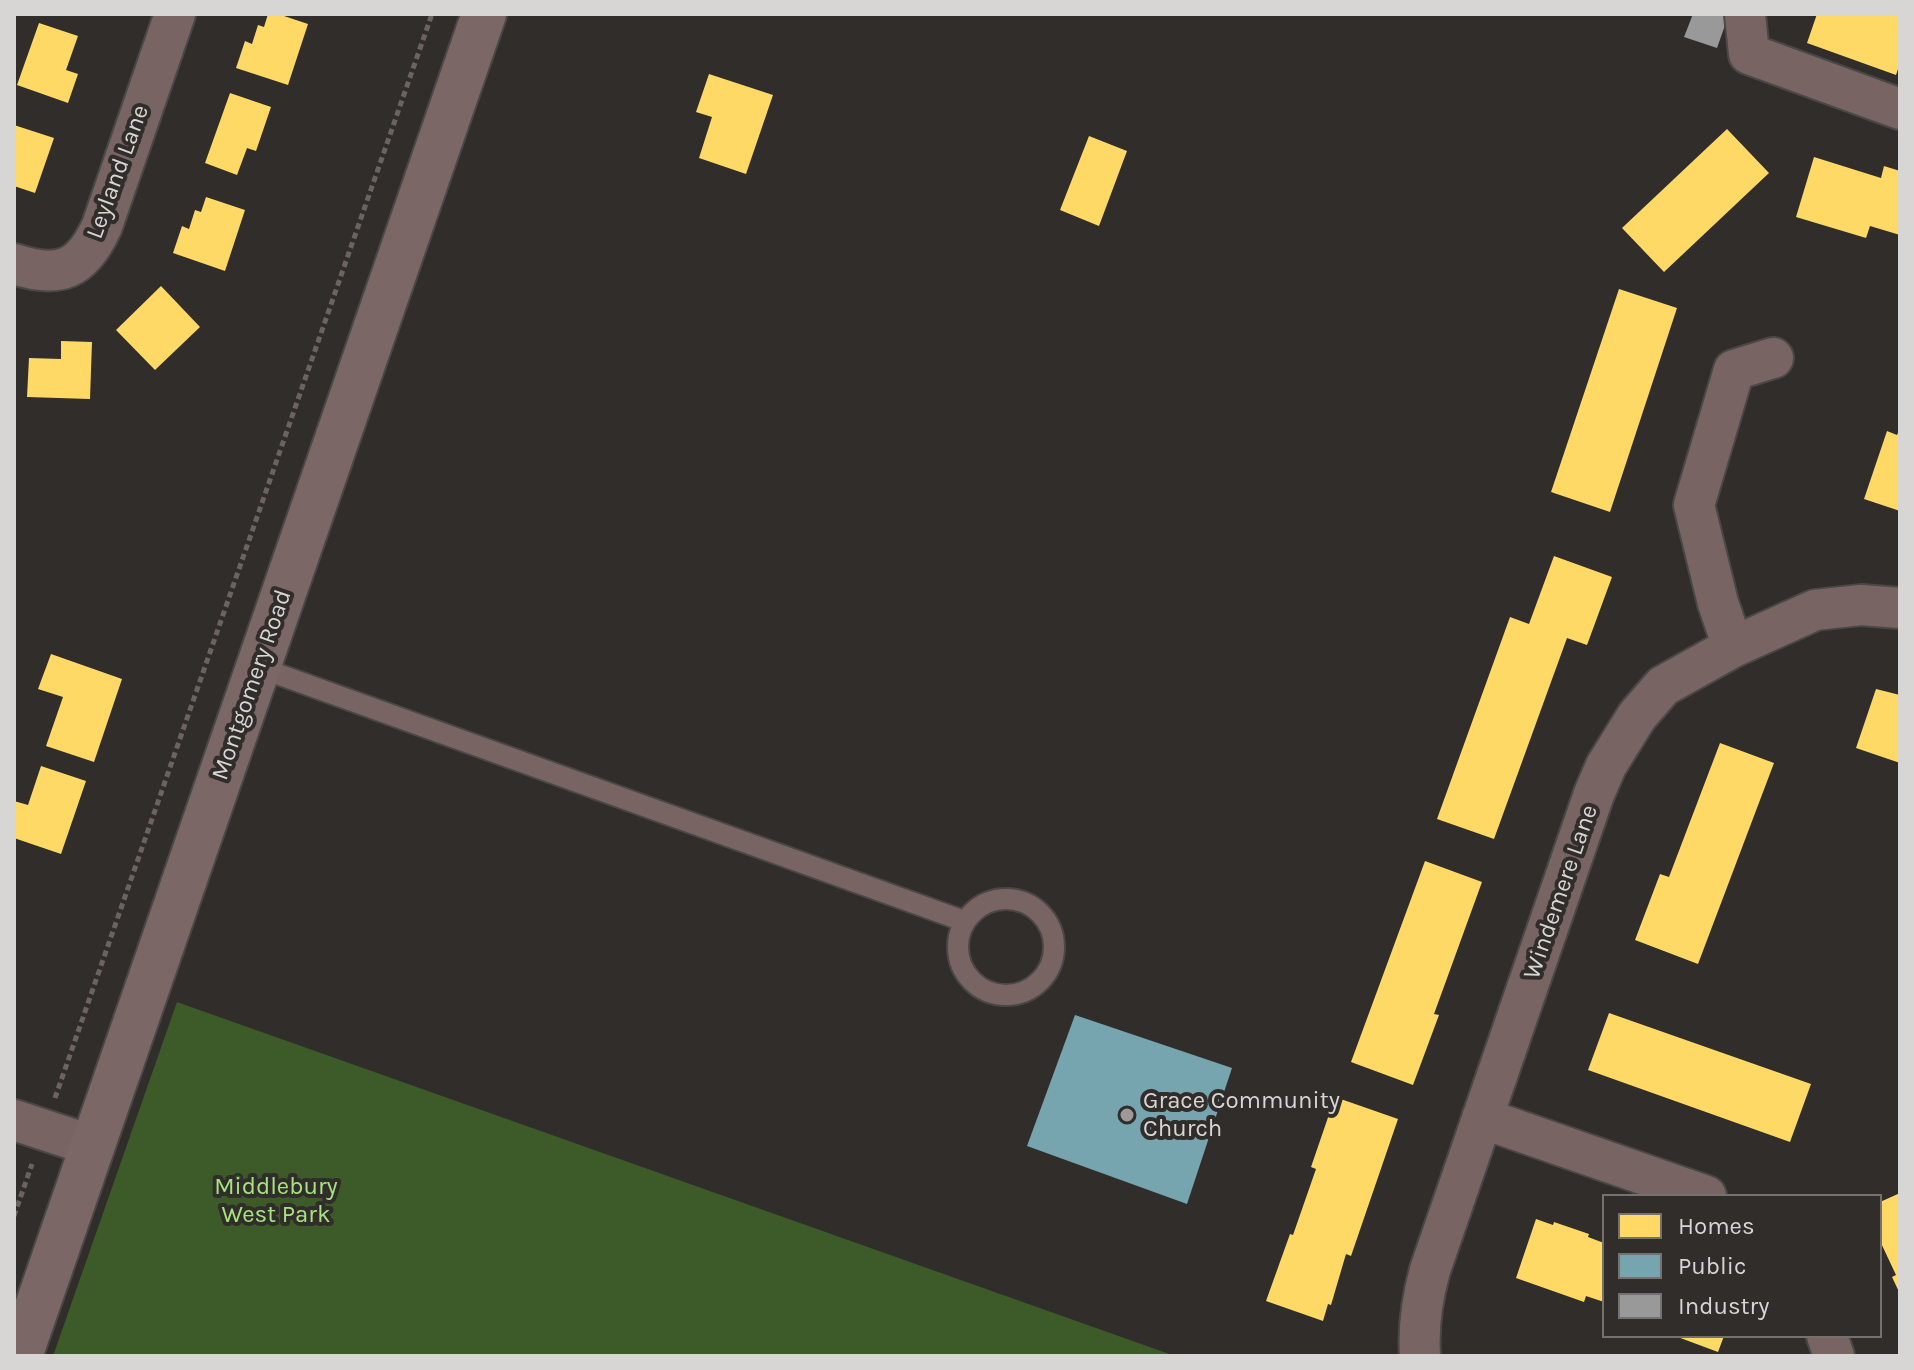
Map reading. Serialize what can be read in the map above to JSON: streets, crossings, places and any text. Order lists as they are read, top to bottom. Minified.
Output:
{"streets":{"street":["Leyland Lane","Montgomery Road","Windemere Lane"]},"parks":["Middlebury West Park"],"places":["Grace Community Church"],"legend":["Homes","Public","Industry"]}
